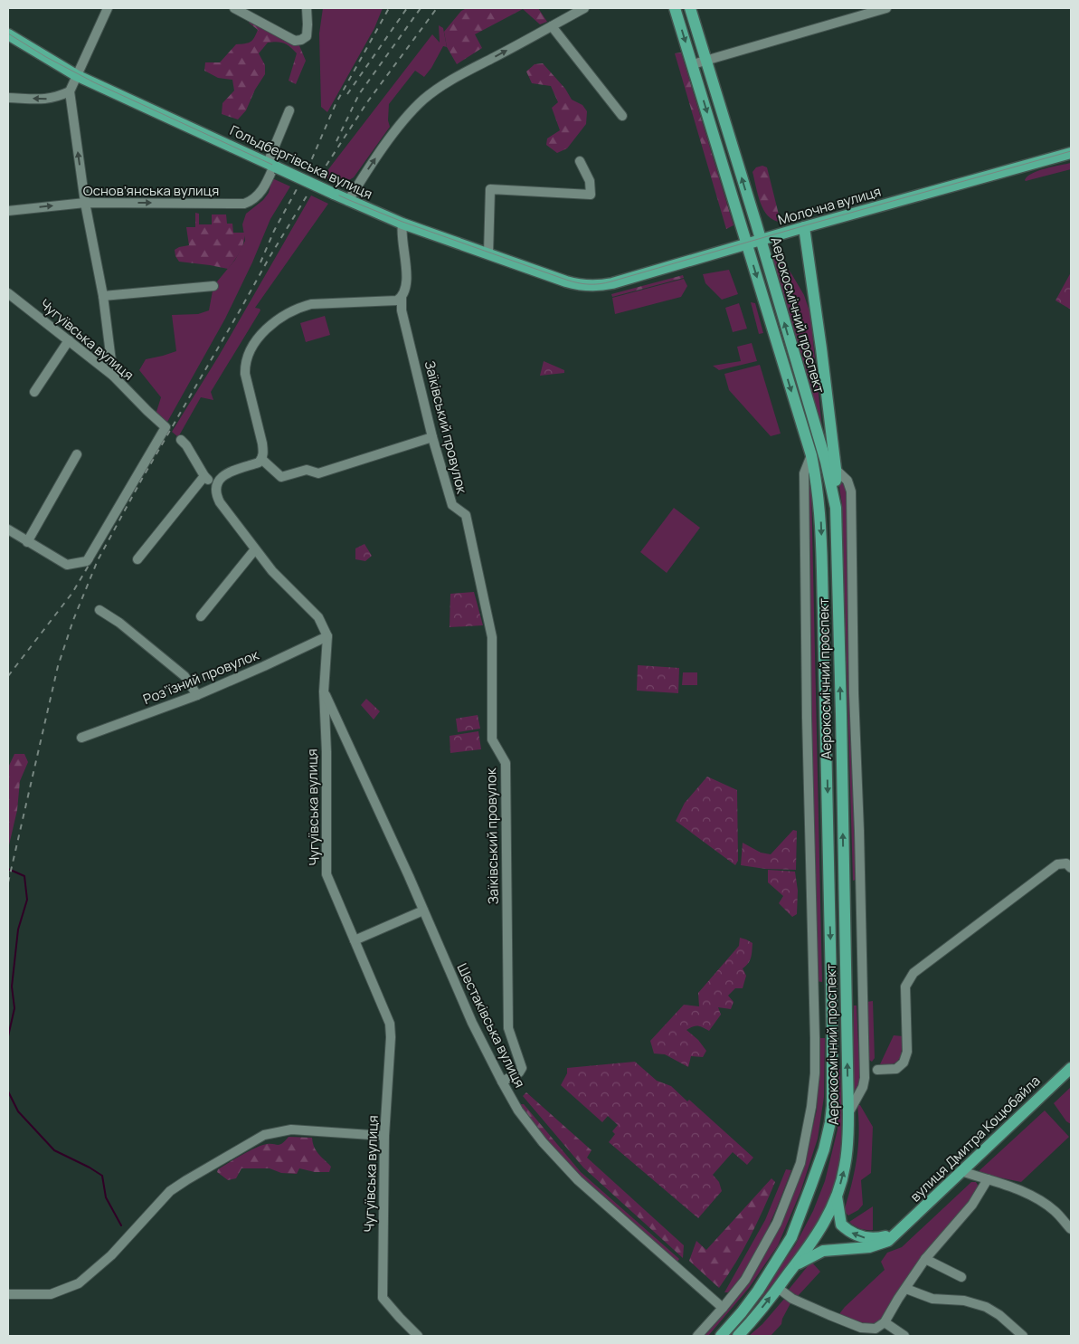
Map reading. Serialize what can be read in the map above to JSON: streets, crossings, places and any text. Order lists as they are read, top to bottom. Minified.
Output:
{"streets":{"main road":["Гольдбергівська вулиця","Молочна вулиця","Аерокосмічний проспект","вулиця Дмитра Коцюбайла"],"street":["Основ’янська вулиця","Чугуївська вулиця","Заїківський провулок","Роз’їзний провулок","Шестаківська вулиця"]},"crossings":[["Гольдбергівська вулиця","Основ’янська вулиця"],["Гольдбергівська вулиця","Молочна вулиця"],["Гольдбергівська вулиця","Заїківський провулок"],["Молочна вулиця","Аерокосмічний проспект"],["Аерокосмічний проспект","вулиця Дмитра Коцюбайла"],["Чугуївська вулиця","Роз’їзний провулок"],["Чугуївська вулиця","Шестаківська вулиця"],["Заїківський провулок","Шестаківська вулиця"]],"one_way":["Основ’янська вулиця"]}
